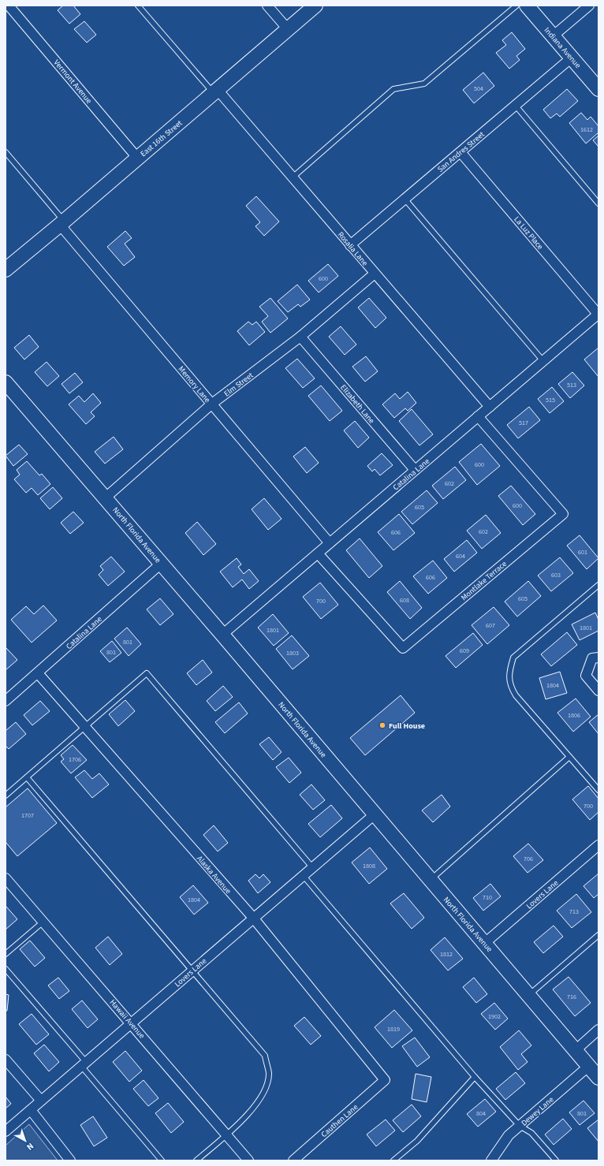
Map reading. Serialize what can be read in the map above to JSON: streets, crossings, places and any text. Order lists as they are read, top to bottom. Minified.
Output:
{"streets":{"main road":["Indiana Avenue","East 16th Street","North Florida Avenue"],"street":["Vermont Avenue","San Andres Street","La Luz Place","Rosalia Lane","Memory Lane","Elm Street","Elizabeth Lane","Catalina Lane","Montlake Terrace","Alaska Avenue","Lovers Lane","Hawaii Avenue","Dewey Lane","Cauthen Lane"]},"crossings":[["Indiana Avenue","San Andres Street"],["Vermont Avenue","East 16th Street"],["East 16th Street","Rosalia Lane"],["East 16th Street","Memory Lane"],["San Andres Street","La Luz Place"],["San Andres Street","Rosalia Lane"],["La Luz Place","Catalina Lane"],["Rosalia Lane","Elm Street"],["Rosalia Lane","Catalina Lane"],["Memory Lane","Elm Street"],["Memory Lane","Catalina Lane"],["Elm Street","Elizabeth Lane"],["Elm Street","North Florida Avenue"],["Elizabeth Lane","Catalina Lane"],["Catalina Lane","North Florida Avenue"],["Catalina Lane","Montlake Terrace"],["Catalina Lane","Alaska Avenue"],["North Florida Avenue","Lovers Lane"],["North Florida Avenue","Dewey Lane"],["Alaska Avenue","Lovers Lane"],["Alaska Avenue","Cauthen Lane"],["Lovers Lane","Hawaii Avenue"]],"places":["Full House"],"house_numbers":["504","1612","600","513","515","517","600","602","600","605","602","606","601","604","603","606","605","608","700","607","1801","1801","801","609","801","1803","1804","1806","1706","700","1707","706","1808","710","1804","713","1812","716","1902","1819","804","801"],"north":"bottom right"}
